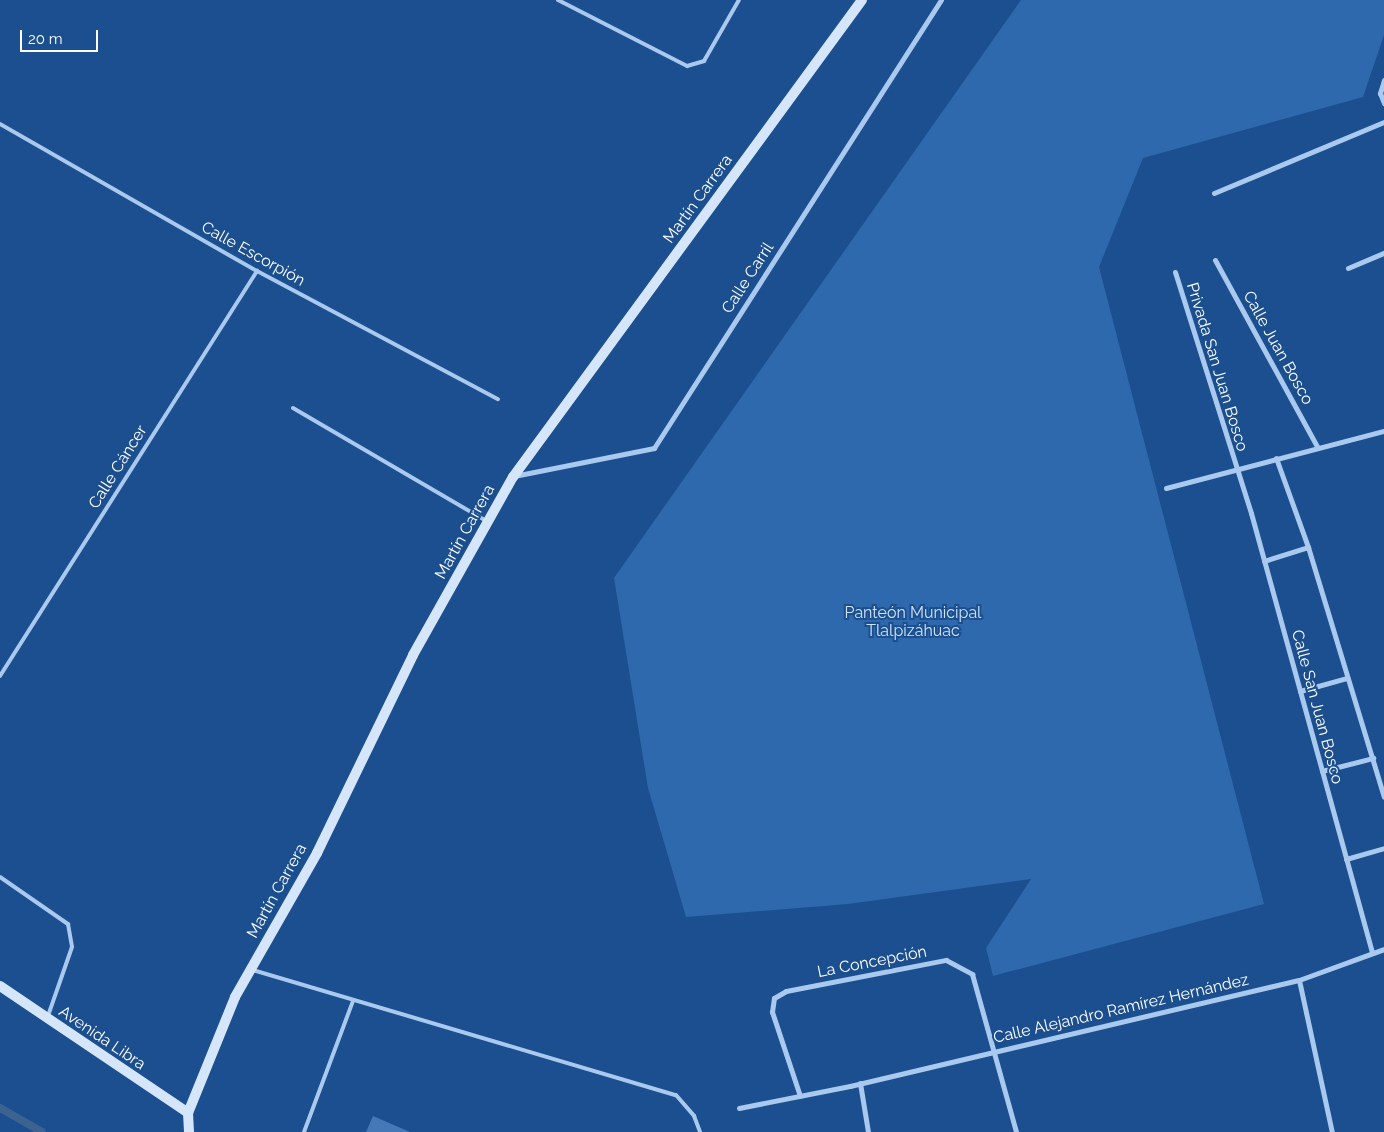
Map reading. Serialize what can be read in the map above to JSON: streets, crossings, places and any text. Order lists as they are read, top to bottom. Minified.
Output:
{"streets":{"main road":["Martín Carrera","Avenida Libra"],"street":["Calle Carril","Calle Juan Bosco","Privada San Juan Bosco","Calle San Juan Bosco","La Concepción","Calle Alejandro Ramírez Hernández"],"lane":["Calle Escorpión","Calle Cáncer"]},"crossings":[["Martín Carrera","Calle Carril"],["Martín Carrera","Avenida Libra"],["Calle Escorpión","Calle Cáncer"],["Privada San Juan Bosco","Calle San Juan Bosco"],["Calle San Juan Bosco","Calle Alejandro Ramírez Hernández"],["La Concepción","Calle Alejandro Ramírez Hernández"]],"parks":["Panteón Municipal Tlalpizáhuac"],"scale_bar":"20 m"}
